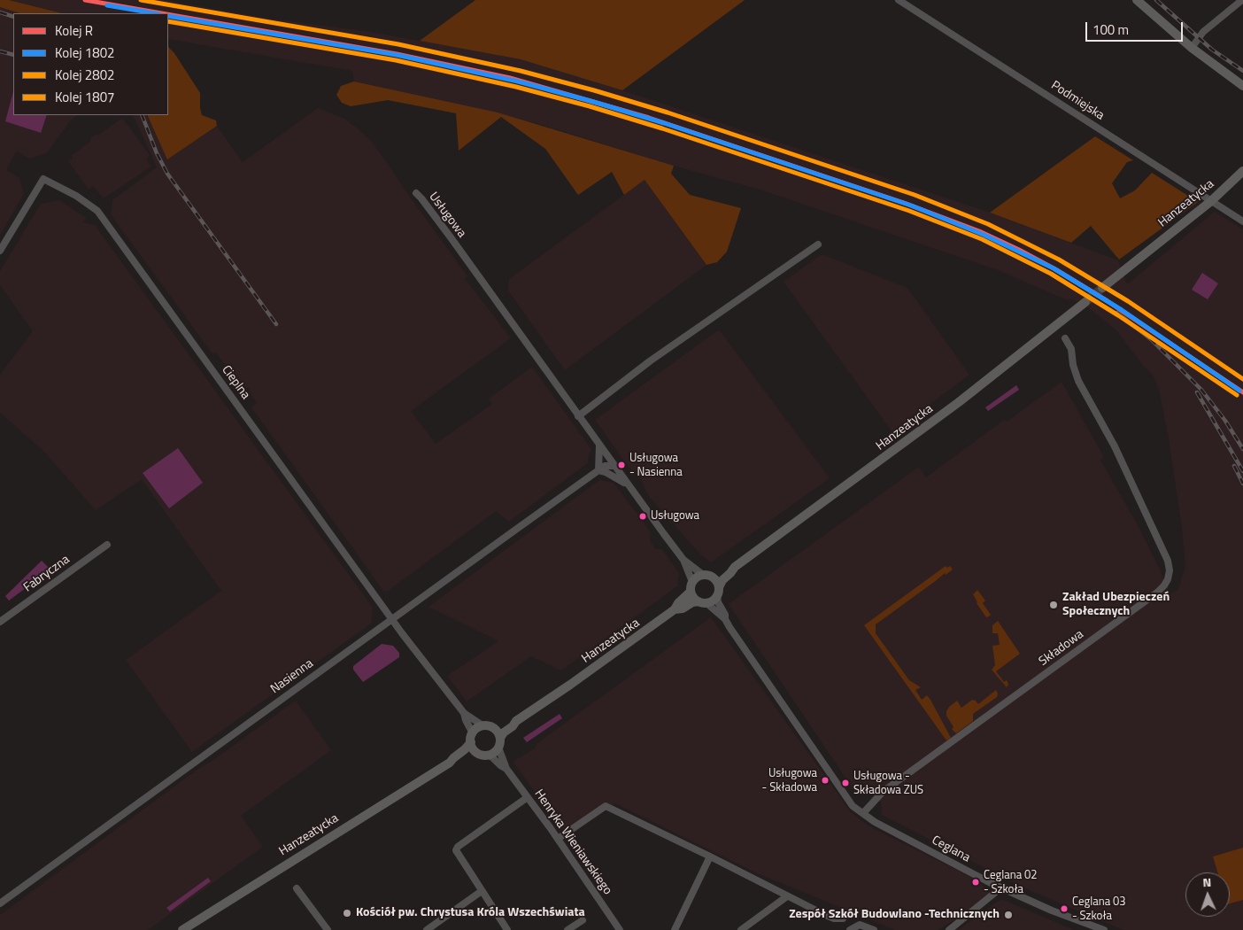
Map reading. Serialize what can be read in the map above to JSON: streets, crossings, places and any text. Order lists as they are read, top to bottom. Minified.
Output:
{"streets":{"street":["Podmiejska","Hanzeatycka","Usługowa","Cieplna","Fabryczna","Składowa","Nasienna","Henryka Wieniawskiego","Ceglana"]},"crossings":[["Podmiejska","Hanzeatycka"],["Hanzeatycka","Usługowa"],["Hanzeatycka","Henryka Wieniawskiego"],["Usługowa","Nasienna"],["Cieplna","Nasienna"],["Składowa","Ceglana"]],"places":["Usługowa - Nasienna","Usługowa","Zakład Ubezpieczeń Społecznych","Usługowa - Składowa","Usługowa - Składowa ZUS","Ceglana 02 - Szkoła","Ceglana 03 - Szkoła","Kościół pw. Chrystusa Króla Wszechświata","Zespół Szkół Budowlano -Technicznych"],"lines":["rail line R","rail line 2802","rail line 1802","rail line 1807"],"legend":["Kolej R","Kolej 1802","Kolej 2802","Kolej 1807"],"scale_bar":"100 m","north":"top"}
